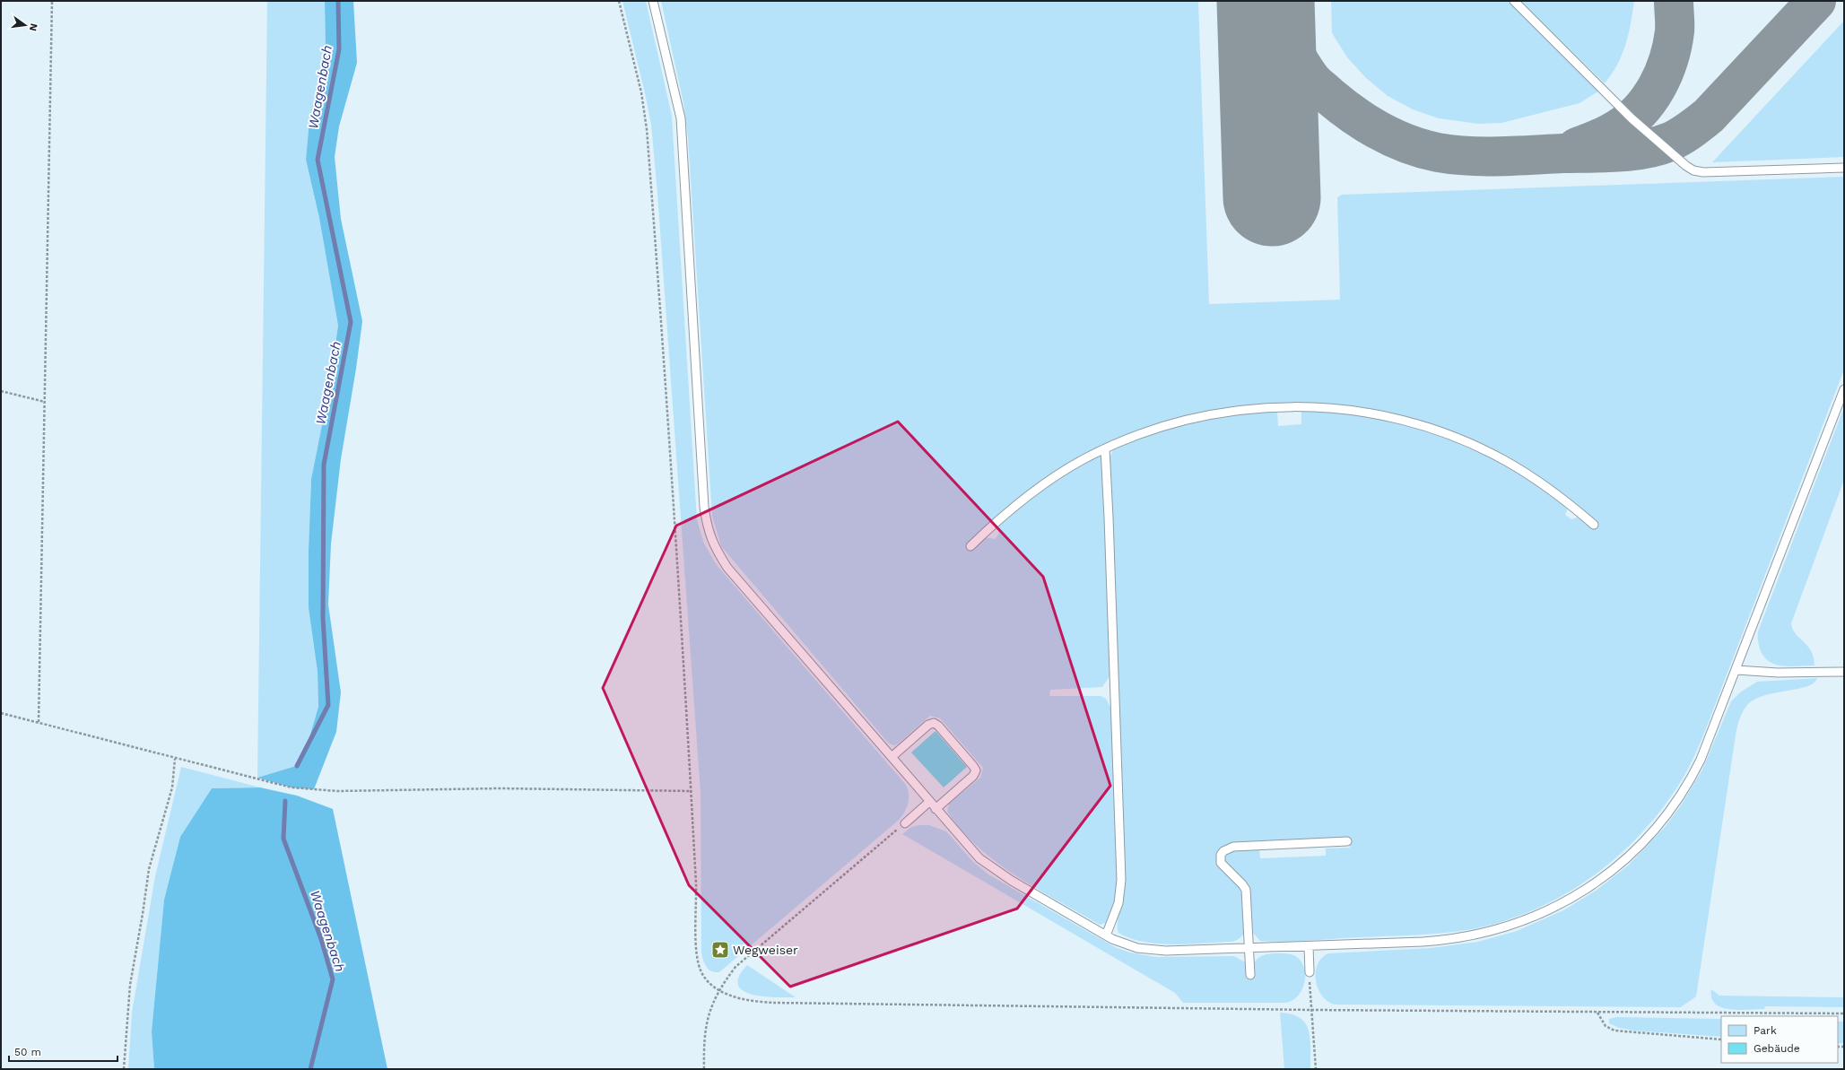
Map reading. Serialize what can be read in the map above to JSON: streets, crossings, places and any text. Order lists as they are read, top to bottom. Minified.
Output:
{"water":["Waagenbach"],"places":{"place":["Wegweiser"]},"legend":["Park","Gebäude"],"scale_bar":"50 m","north":"right"}
